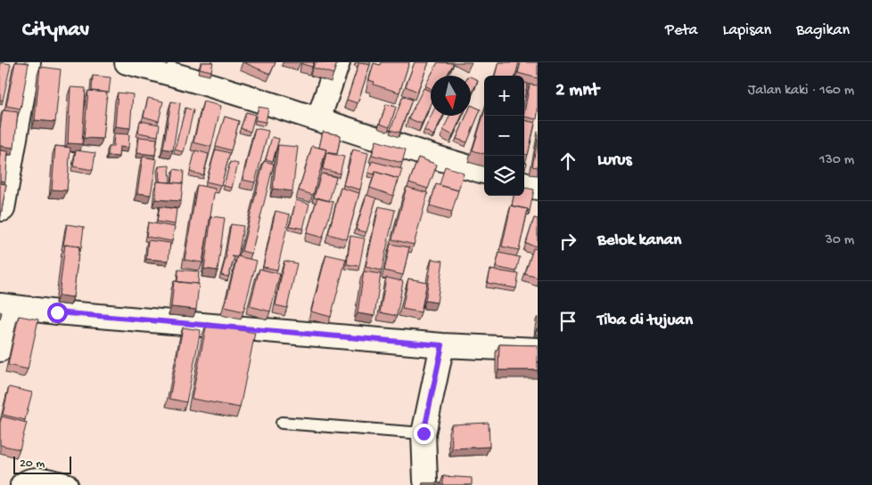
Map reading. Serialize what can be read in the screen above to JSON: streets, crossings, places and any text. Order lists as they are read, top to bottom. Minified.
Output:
{"scale_bar":"20 m","north":"bottom","page":{"header":"Citynav","nav":["Peta","Lapisan","Bagikan"],"heading":["2 mnt","Jalan kaki · 160 m"],"map_buttons":["+","−"],"list":[["Lurus","130 m"],["Belok kanan","30 m"],"Tiba di tujuan"],"scale":"20 m"}}
